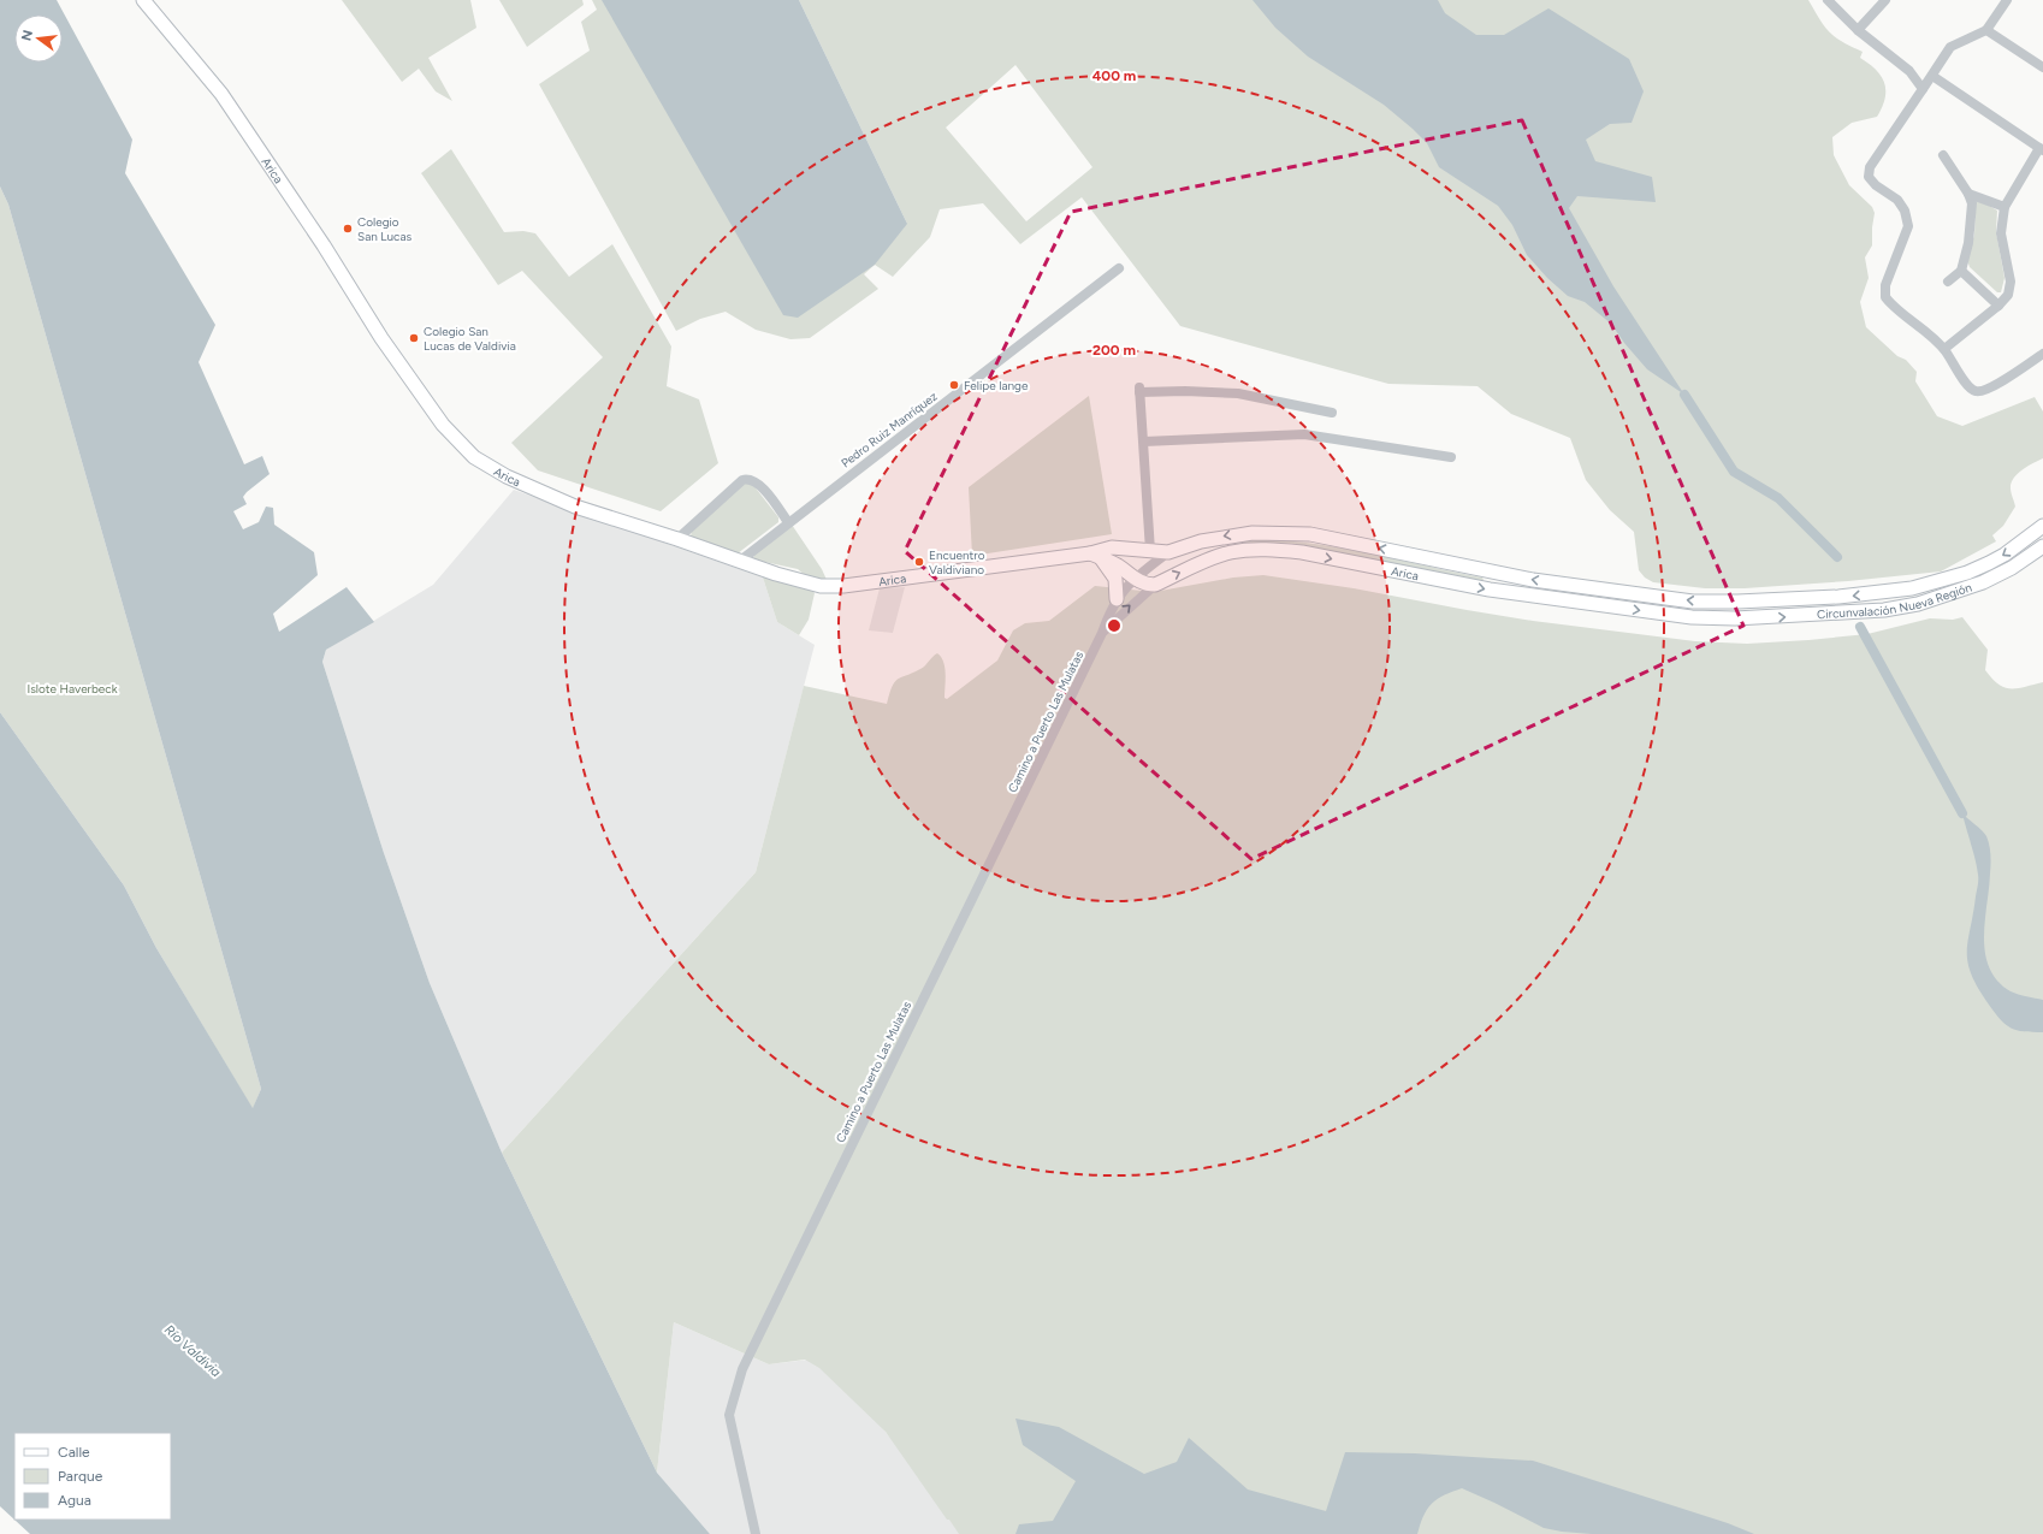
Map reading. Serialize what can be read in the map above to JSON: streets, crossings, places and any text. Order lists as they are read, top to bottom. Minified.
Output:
{"streets":{"main road":["Arica","Circunvalación Nueva Región"],"street":["Pedro Ruiz Manríquez","Camino a Puerto Las Mulatas"]},"crossings":[["Arica","Pedro Ruiz Manríquez"],["Arica","Circunvalación Nueva Región"],["Arica","Camino a Puerto Las Mulatas"]],"water":["Río Valdivia"],"parks":["Islote Haverbeck"],"places":["Colegio San Lucas","Colegio San Lucas de Valdivia","Felipe lange","Encuentro Valdiviano"],"legend":["Calle","Parque","Agua"],"north":"left","rings":["400 m","200 m"]}
